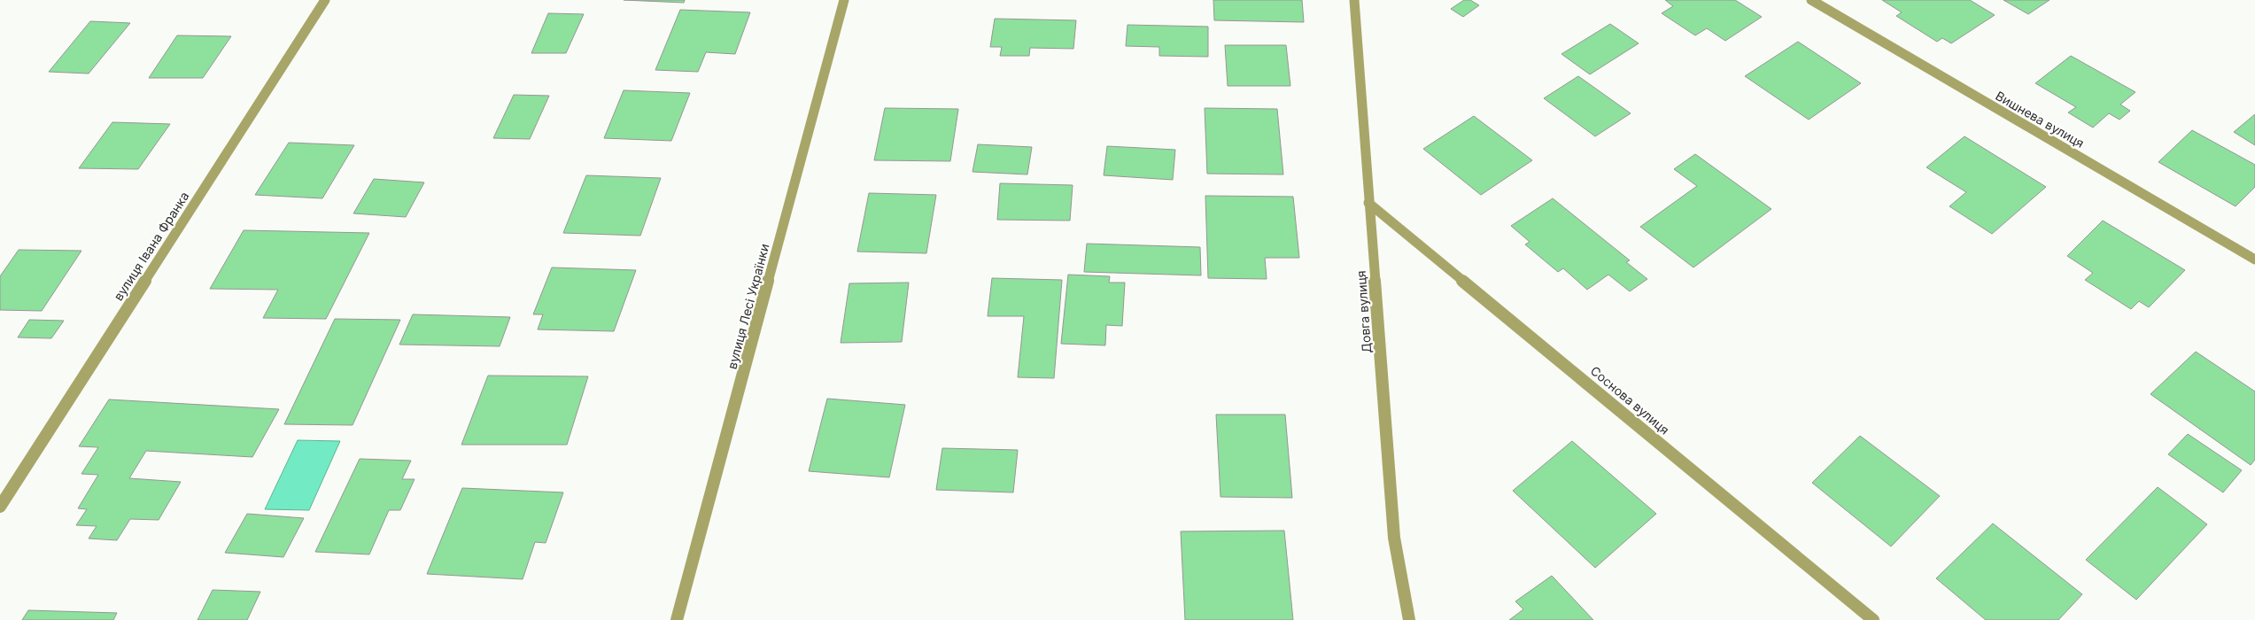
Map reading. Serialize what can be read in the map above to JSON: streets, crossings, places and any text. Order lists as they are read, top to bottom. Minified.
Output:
{"streets":{"street":["Вишнева вулиця","вулиця Івана Франка","вулиця Лесі Українки","Довга вулиця","Соснова вулиця"]},"crossings":[["Довга вулиця","Соснова вулиця"]]}
